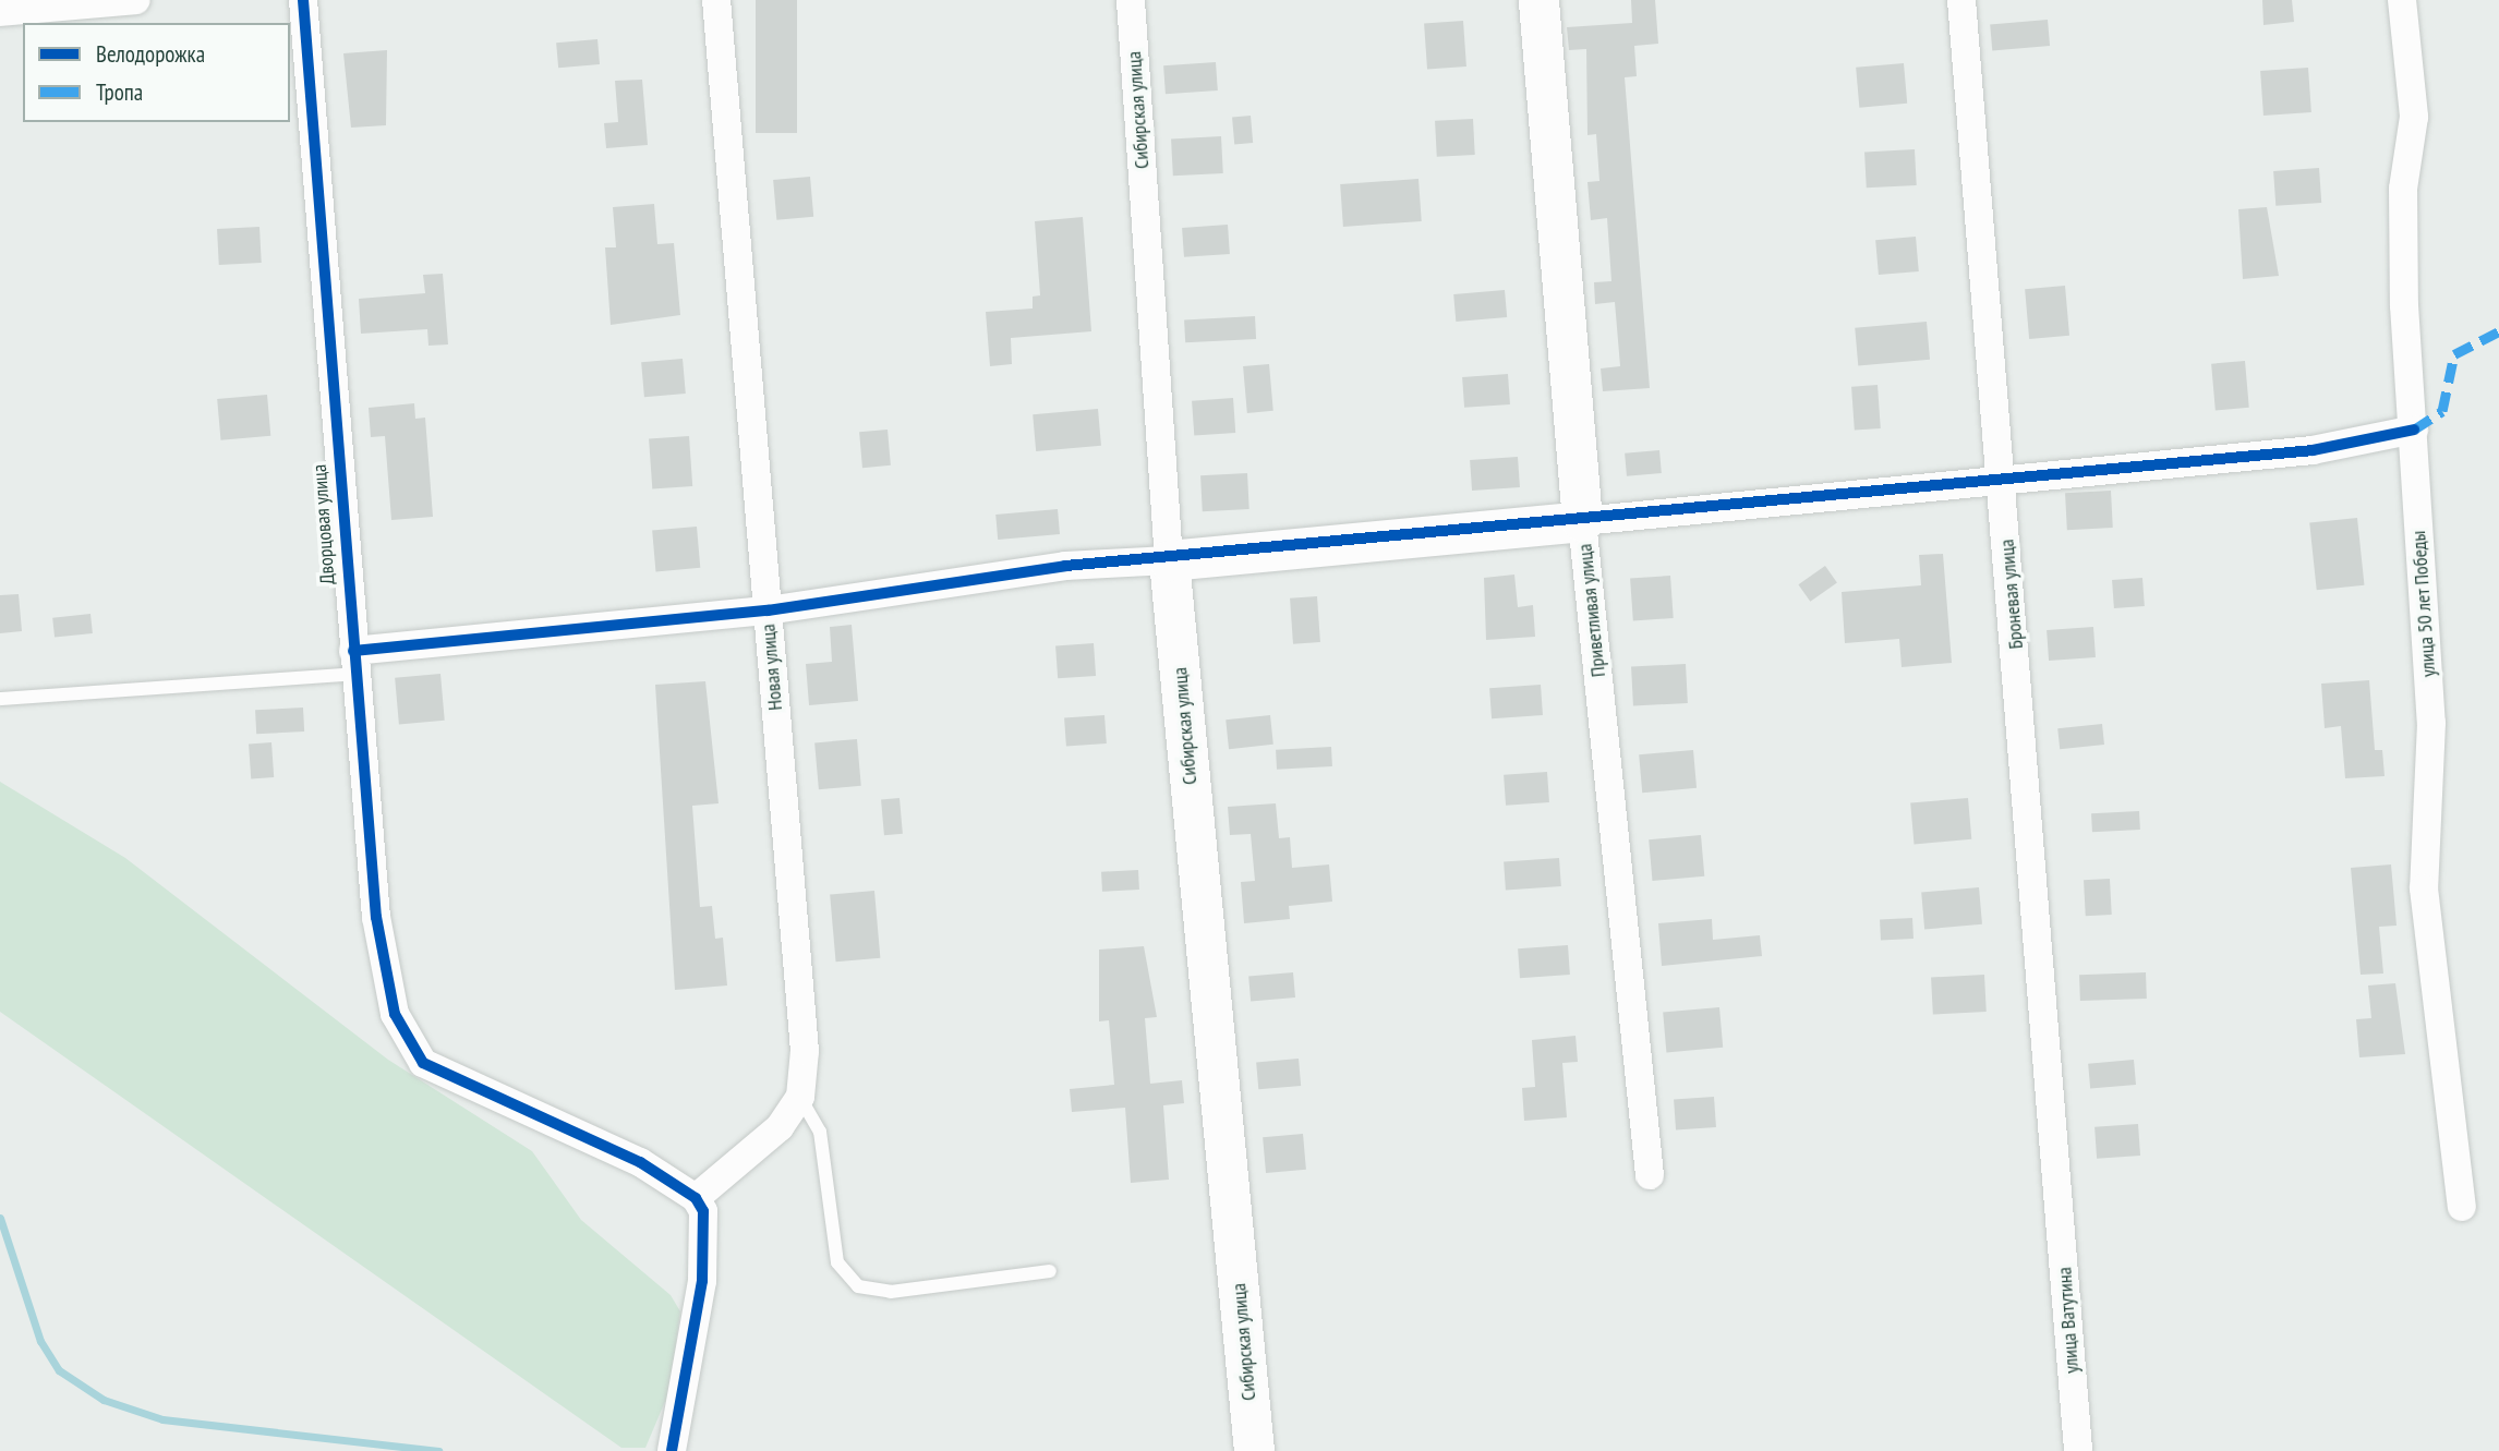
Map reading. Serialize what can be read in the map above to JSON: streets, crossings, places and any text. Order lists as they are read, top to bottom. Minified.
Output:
{"streets":{"street":["Сибирская улица","Дворцовая улица","Броневая улица","улица 50 лет Победы","Приветливая улица","Новая улица","улица Ватутина"]},"crossings":[["Дворцовая улица","Новая улица"],["Броневая улица","улица Ватутина"]],"legend":["Велодорожка","Тропа"]}
